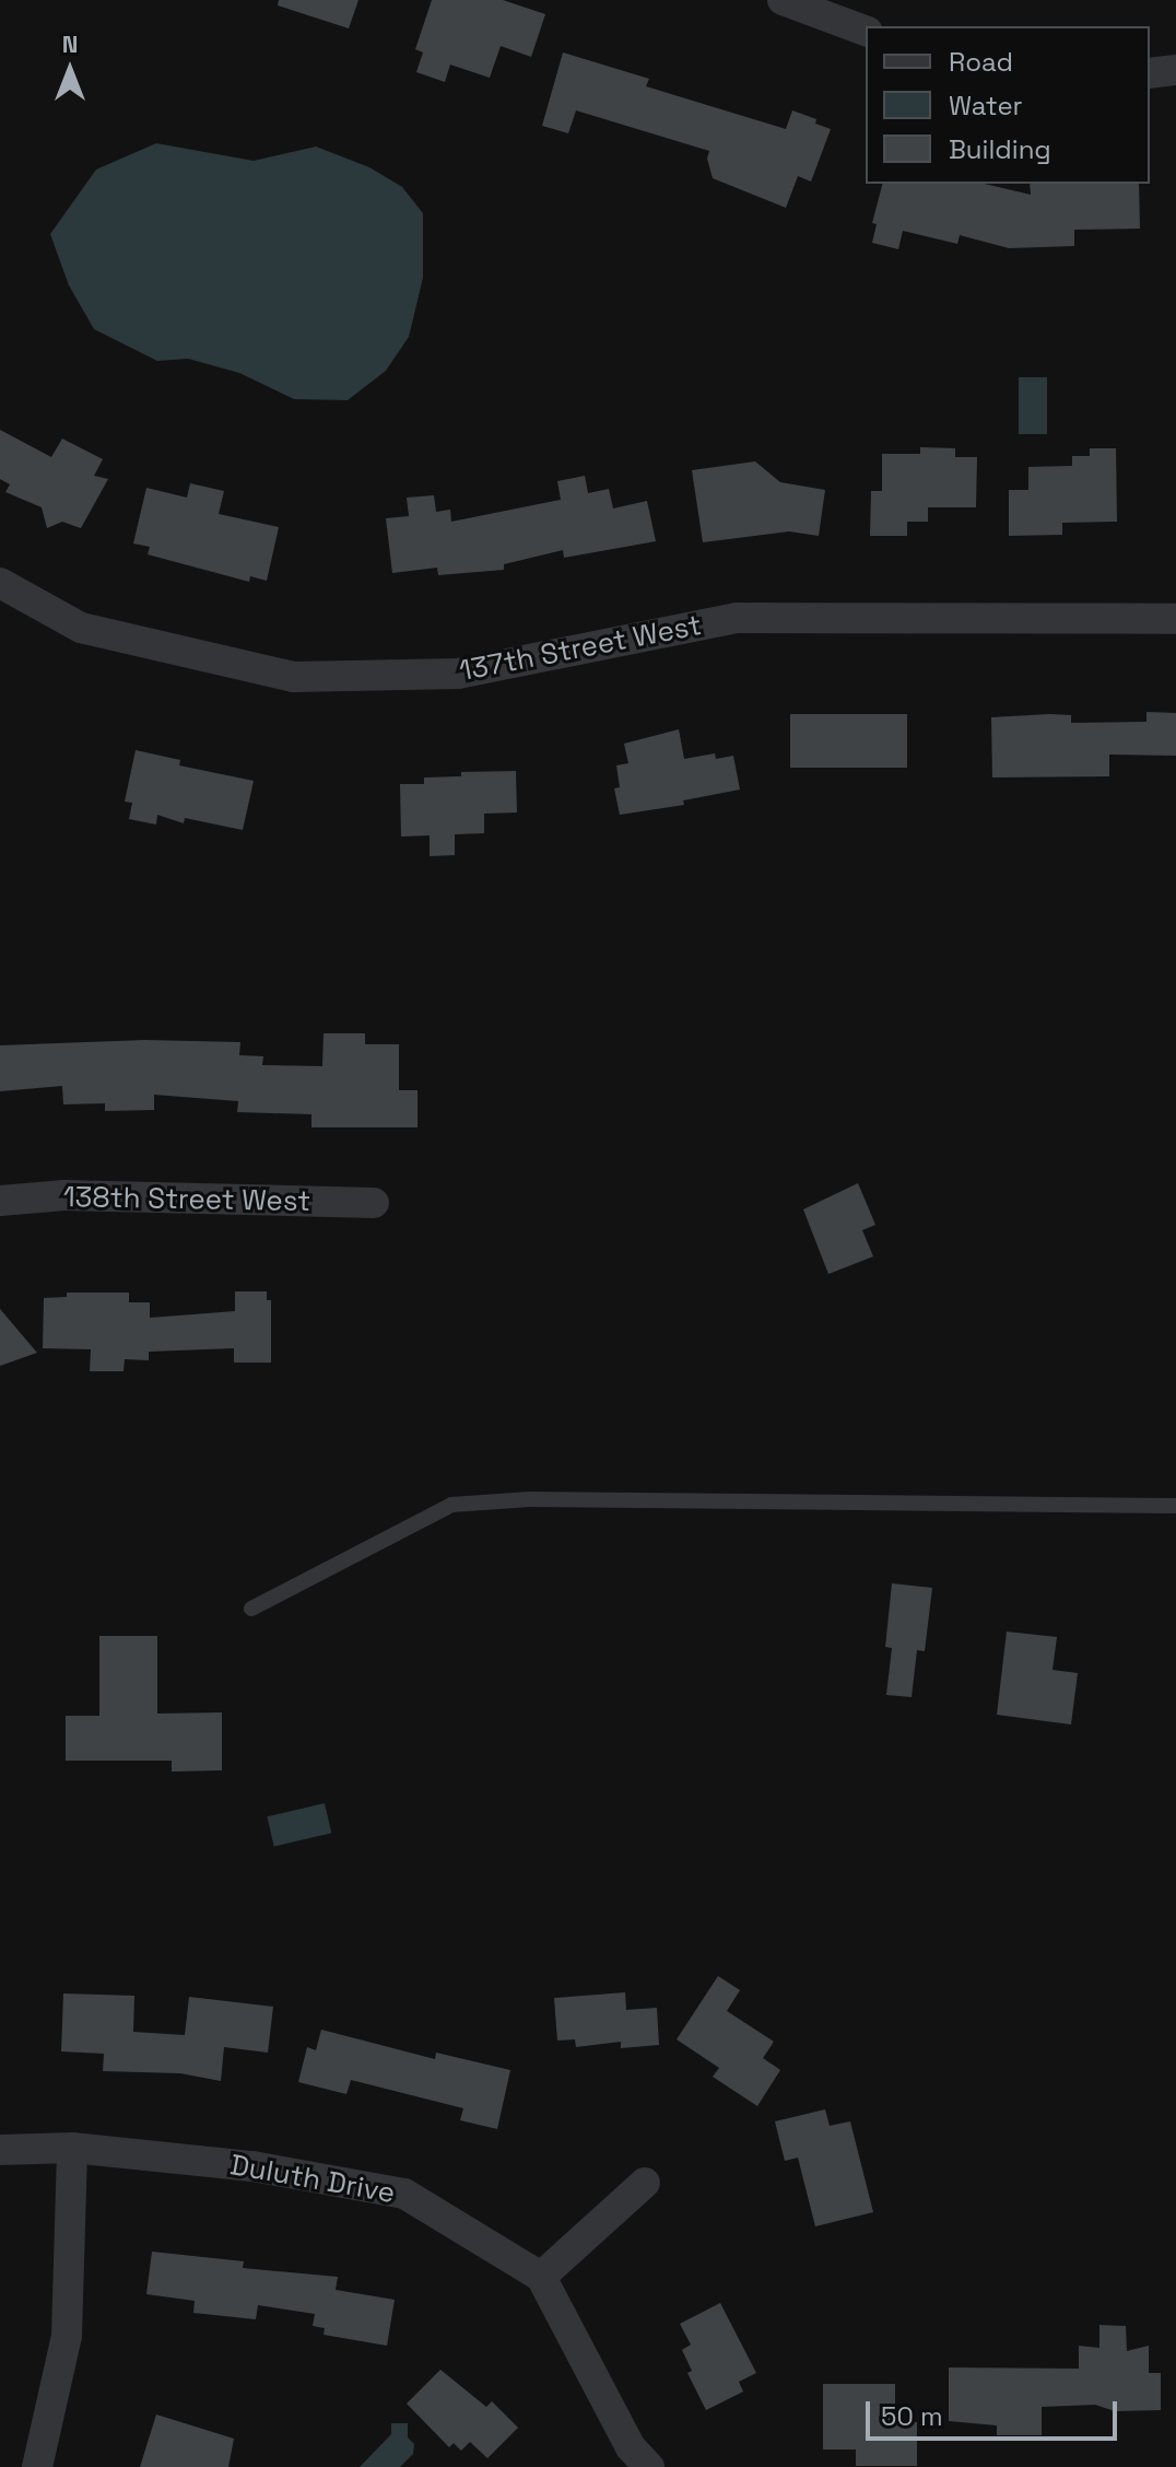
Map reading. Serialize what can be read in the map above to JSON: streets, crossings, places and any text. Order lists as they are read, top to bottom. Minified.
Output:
{"streets":{"street":["137th Street West","138th Street West","Duluth Drive"]},"legend":["Road","Water","Building"],"scale_bar":"50 m","north":"top"}
